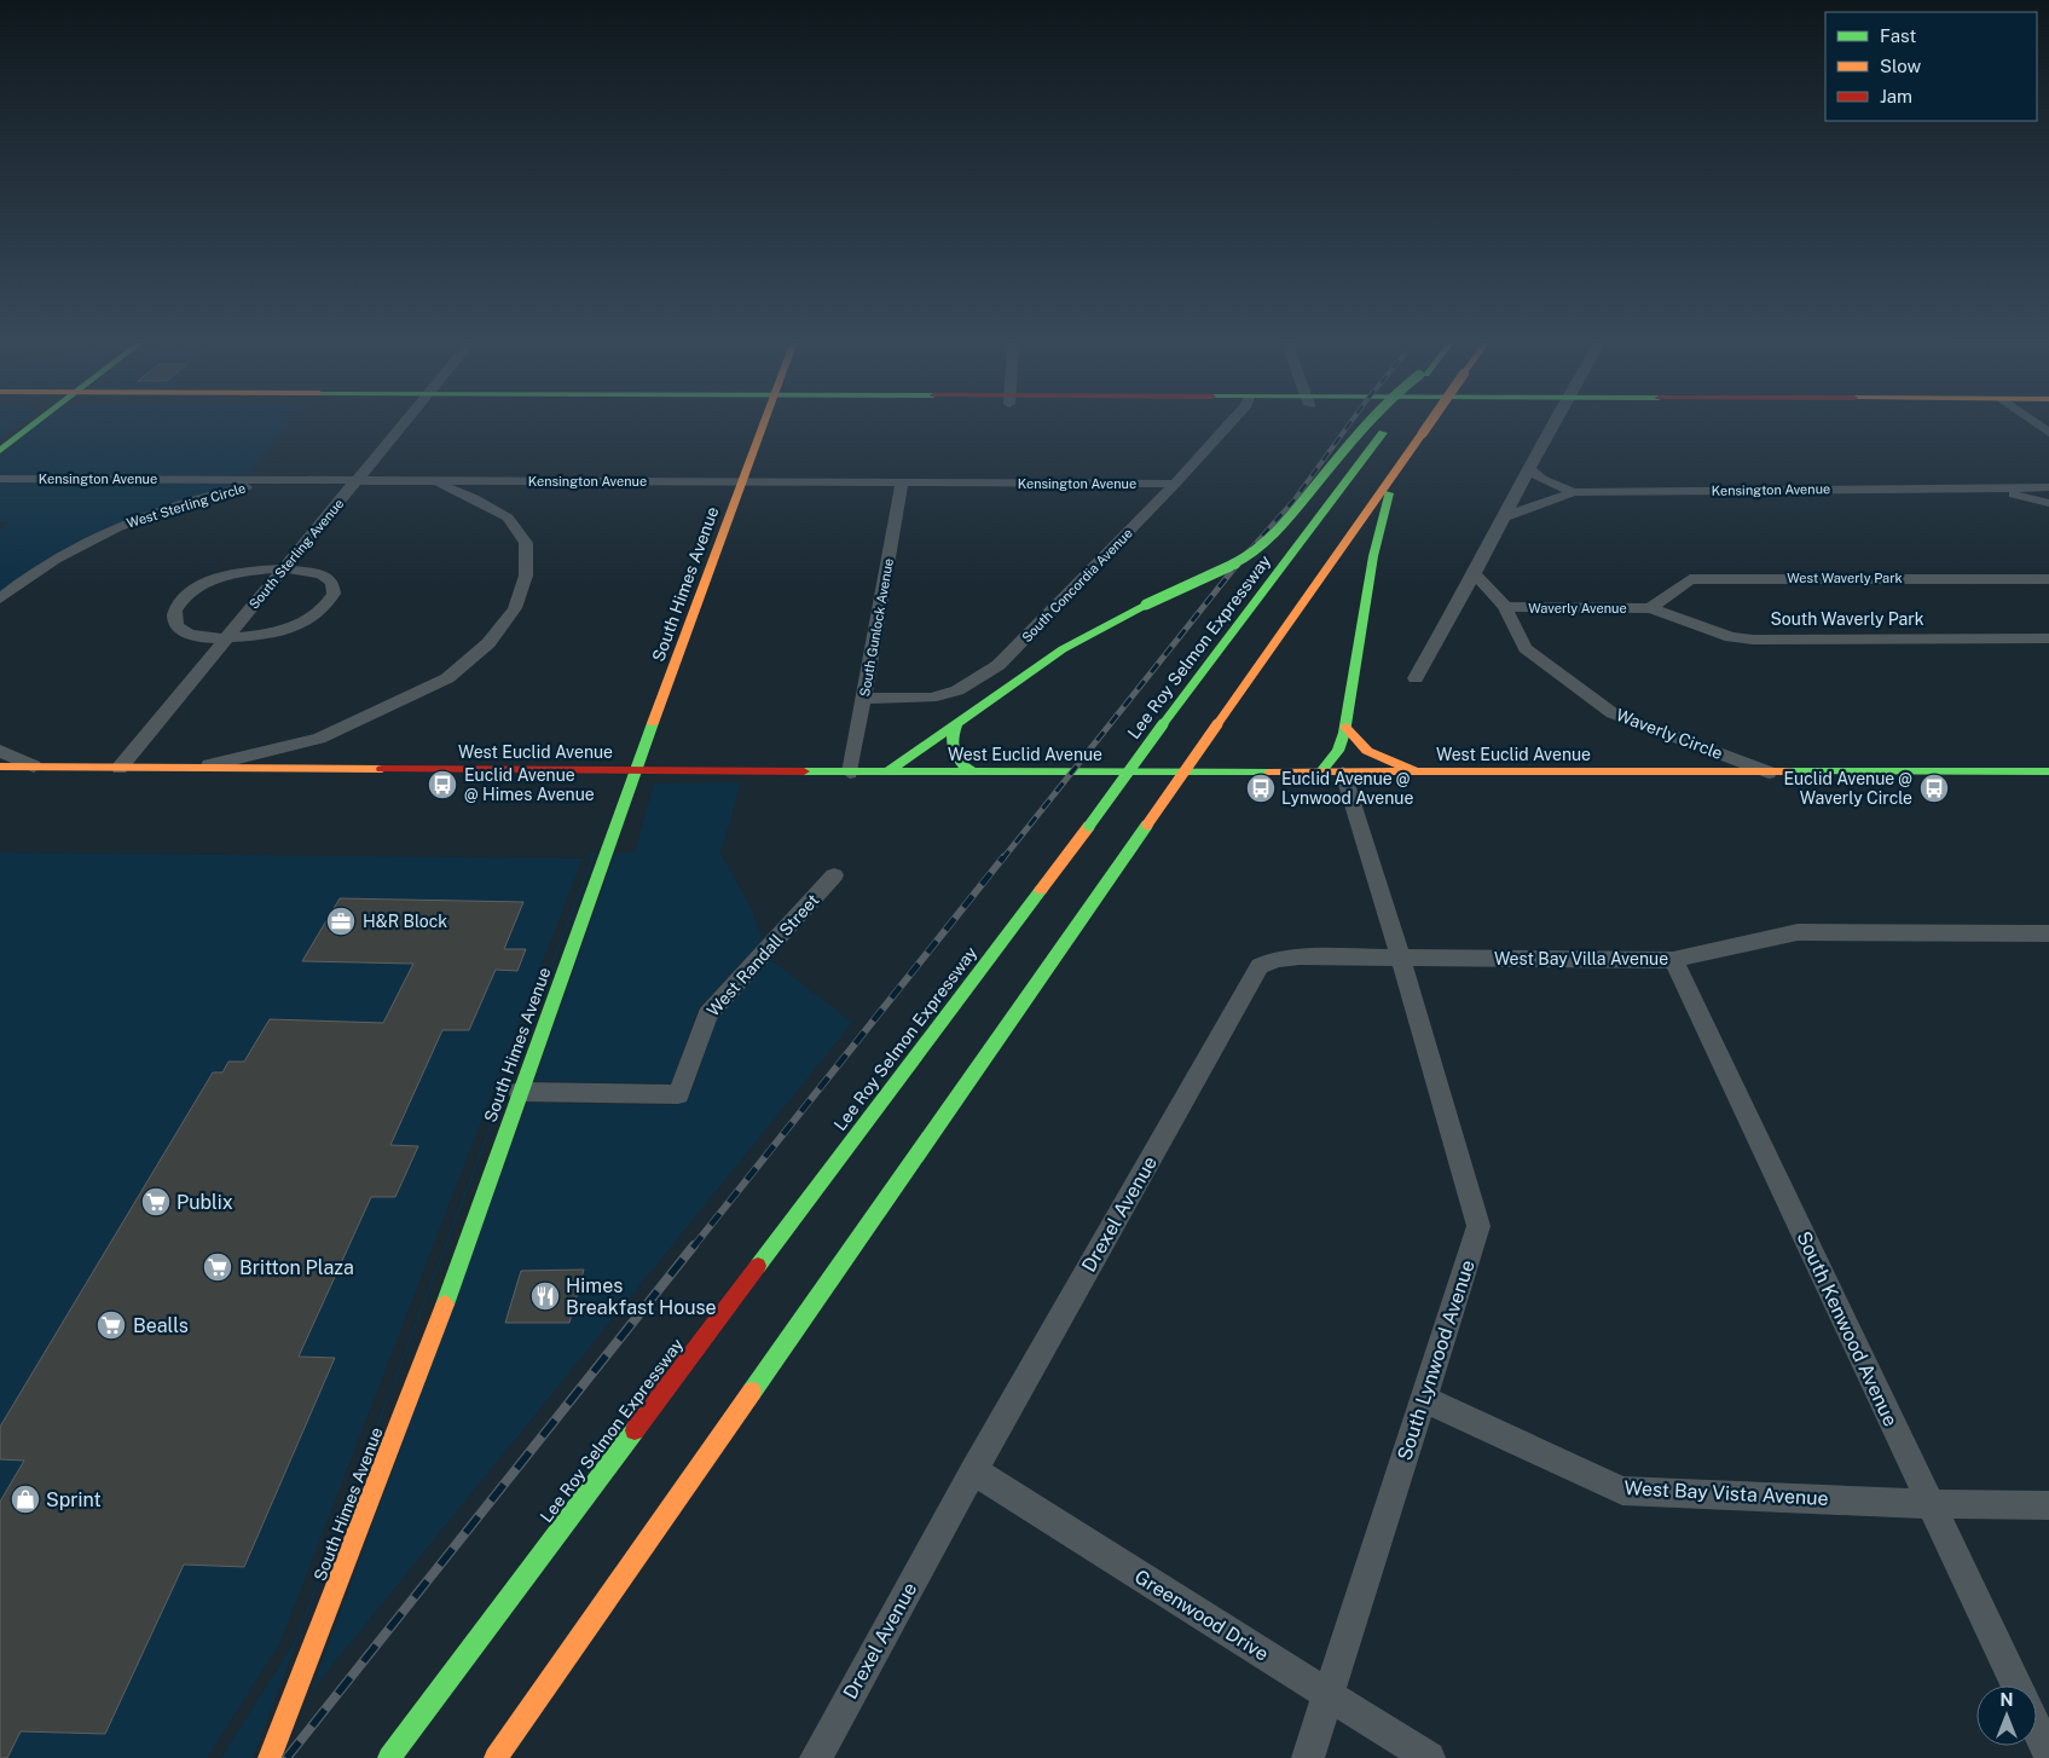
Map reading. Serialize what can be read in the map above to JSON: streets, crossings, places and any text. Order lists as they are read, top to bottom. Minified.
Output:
{"streets":{"main road":["South Himes Avenue","Lee Roy Selmon Expressway","West Euclid Avenue"],"street":["Kensington Avenue","West Sterling Circle","South Sterling Avenue","West Waverly Park","South Concordia Avenue","Waverly Avenue","South Waverly Park","South Gunlock Avenue","Waverly Circle","West Randall Street","West Bay Villa Avenue","Drexel Avenue","South Kenwood Avenue","South Lynwood Avenue","West Bay Vista Avenue","Greenwood Drive"]},"crossings":[["Kensington Avenue","West Sterling Circle"],["Kensington Avenue","South Sterling Avenue"],["Kensington Avenue","South Himes Avenue"],["Kensington Avenue","South Concordia Avenue"],["Kensington Avenue","South Gunlock Avenue"],["South Sterling Avenue","West Euclid Avenue"],["West Waverly Park","Waverly Avenue"],["West Waverly Park","South Waverly Park"],["South Himes Avenue","West Euclid Avenue"],["South Himes Avenue","West Randall Street"],["South Concordia Avenue","South Gunlock Avenue"],["Waverly Avenue","South Waverly Park"],["Waverly Avenue","Waverly Circle"],["South Gunlock Avenue","West Euclid Avenue"],["Waverly Circle","West Euclid Avenue"],["West Bay Villa Avenue","Drexel Avenue"],["West Bay Villa Avenue","South Kenwood Avenue"],["West Bay Villa Avenue","South Lynwood Avenue"],["Drexel Avenue","South Lynwood Avenue"],["Drexel Avenue","Greenwood Drive"],["South Kenwood Avenue","West Bay Vista Avenue"],["South Lynwood Avenue","West Bay Vista Avenue"],["South Lynwood Avenue","Greenwood Drive"]],"places":{"bus stop":["Euclid Avenue @ Himes Avenue","Euclid Avenue @ Lynwood Avenue","Euclid Avenue @ Waverly Circle"],"office":["H&R Block"],"supermarket":["Publix","Britton Plaza","Bealls"],"restaurant":["Himes Breakfast House"],"shop":["Sprint"]},"legend":["Fast","Slow","Jam"],"north":"top"}
